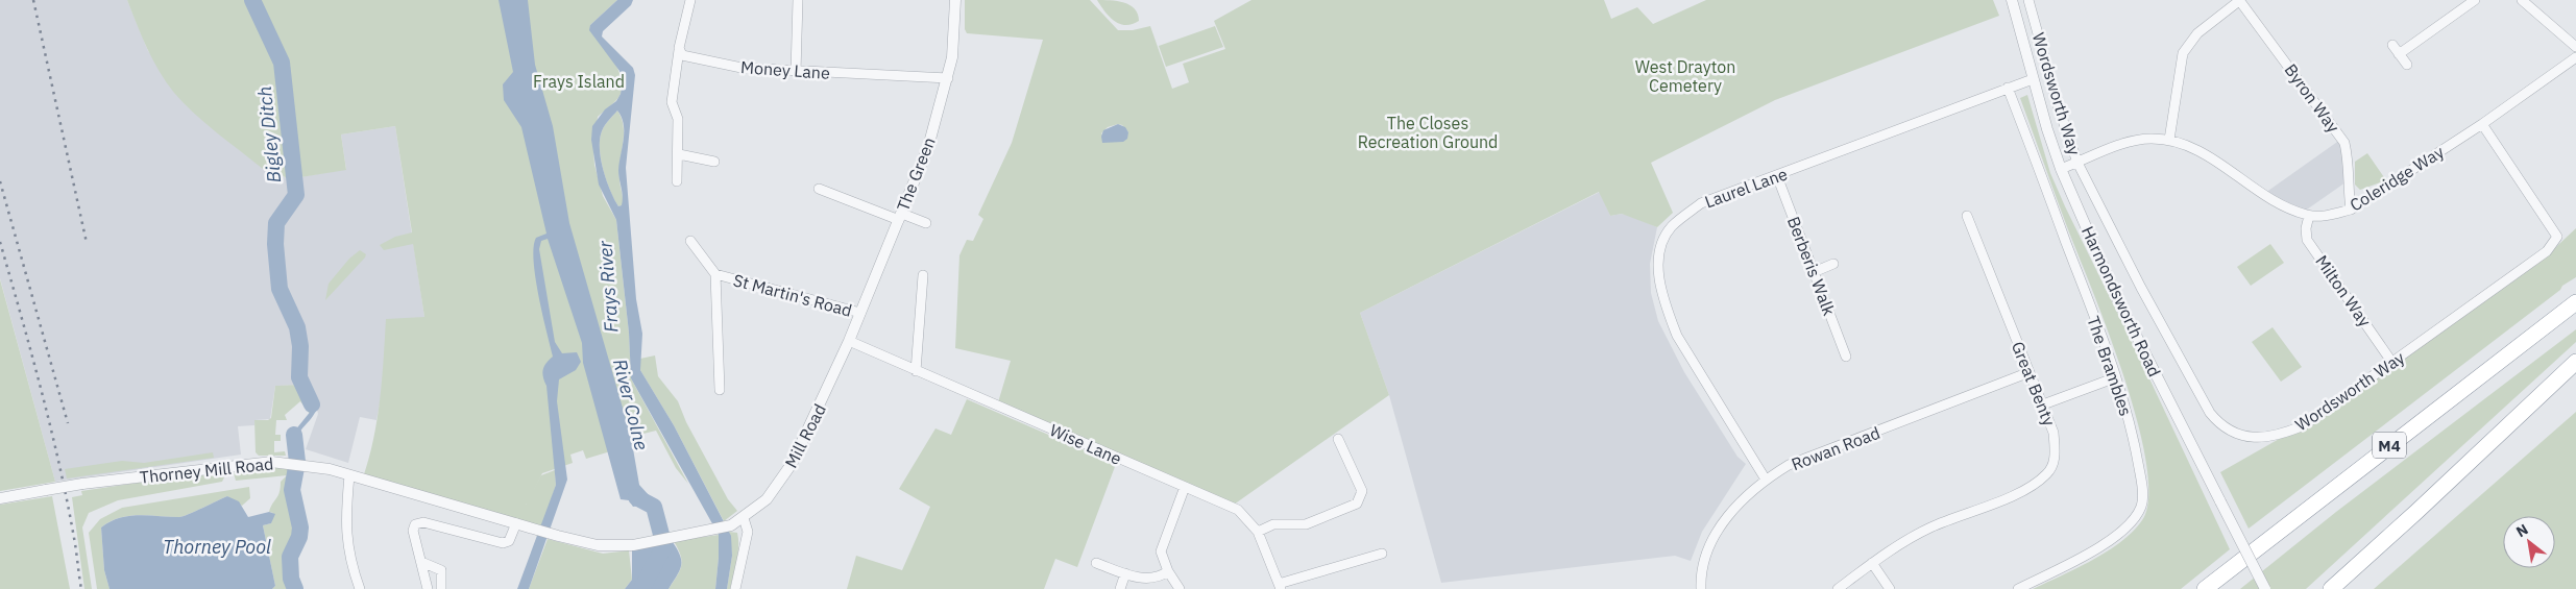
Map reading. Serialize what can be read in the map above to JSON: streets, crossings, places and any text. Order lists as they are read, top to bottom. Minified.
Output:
{"streets":{"highway":["M4"],"street":["Money Lane","Wordsworth Way","Byron Way","The Green","Coleridge Way","Laurel Lane","Berberis Walk","Milton Way","St Martin's Road","Harmondsworth Road","The Brambles","Great Benty","Mill Road","Wise Lane","Rowan Road","Thorney Mill Road"]},"crossings":[["Money Lane","The Green"],["Wordsworth Way","Coleridge Way"],["Wordsworth Way","Milton Way"],["Byron Way","Coleridge Way"],["The Green","St Martin's Road"],["The Green","Mill Road"],["The Green","Wise Lane"],["Coleridge Way","Milton Way"],["Coleridge Way","Harmondsworth Road"],["Laurel Lane","Berberis Walk"],["Laurel Lane","Harmondsworth Road"],["Laurel Lane","The Brambles"],["Laurel Lane","Rowan Road"],["Great Benty","Rowan Road"],["Mill Road","Wise Lane"],["Mill Road","Thorney Mill Road"]],"water":["Bigley Ditch","Frays River","River Colne","Thorney Pool"],"parks":["West Drayton Cemetery","Frays Island","The Closes Recreation Ground"],"north":"top left"}
